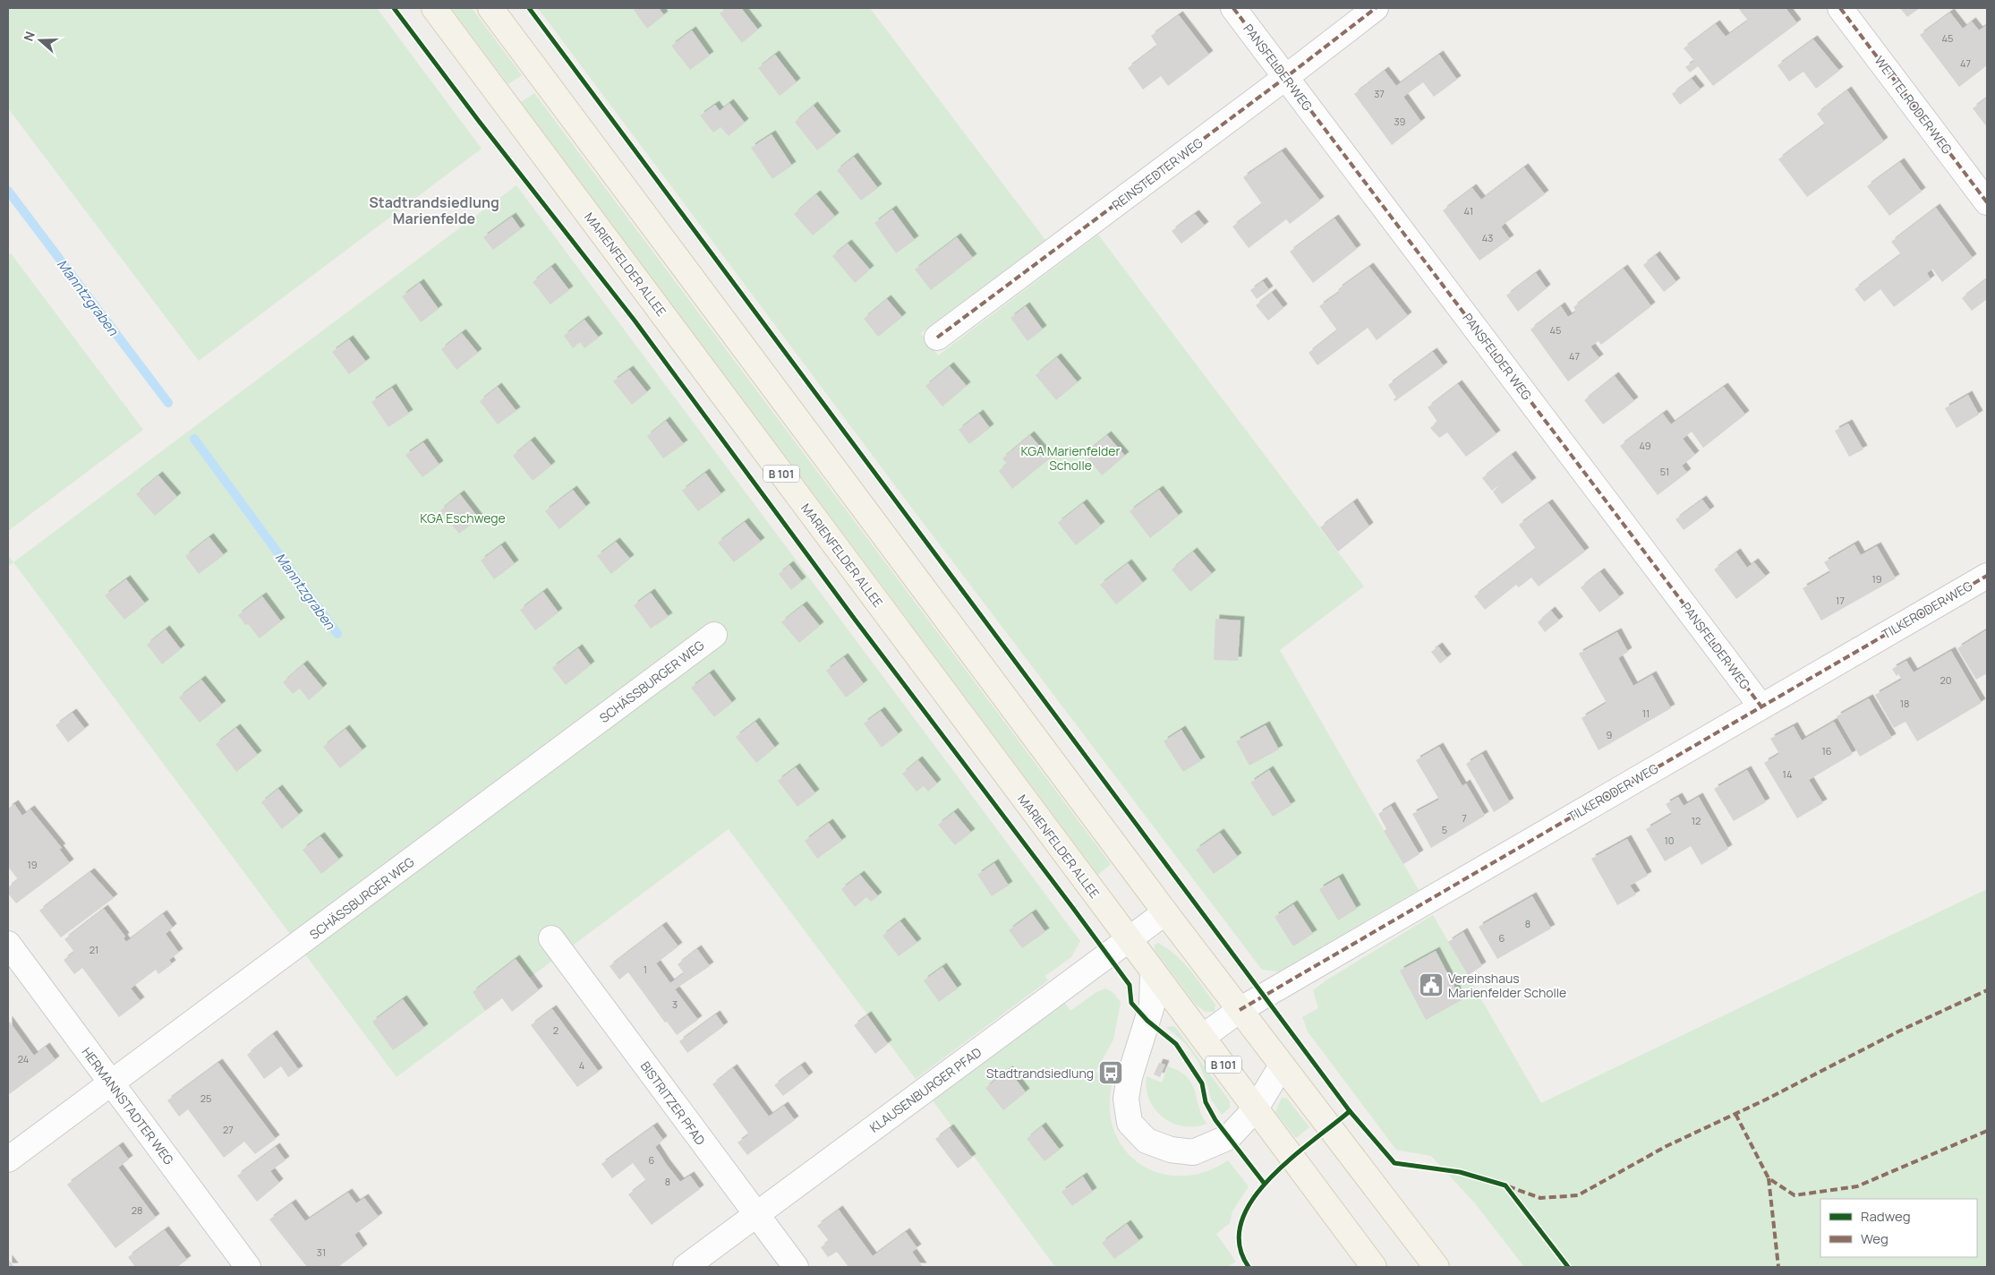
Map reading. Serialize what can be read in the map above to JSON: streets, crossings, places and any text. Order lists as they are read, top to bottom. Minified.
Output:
{"streets":{"main road":["MARIENFELDER ALLEE","B 101"],"street":["PANSFELDER WEG","WETTELRODER WEG","REINSTEDTER WEG","TILKERODER WEG","SCHÄSSBURGER WEG","KLAUSENBURGER PFAD","BISTRITZER PFAD","HERMANNSTADTER WEG"]},"crossings":[["PANSFELDER WEG","REINSTEDTER WEG"],["PANSFELDER WEG","TILKERODER WEG"],["MARIENFELDER ALLEE","KLAUSENBURGER PFAD"],["SCHÄSSBURGER WEG","HERMANNSTADTER WEG"],["KLAUSENBURGER PFAD","BISTRITZER PFAD"]],"districts":["Stadtrandsiedlung Marienfelde"],"water":["Manntzgraben"],"parks":["KGA Marienfelder Scholle","KGA Eschwege"],"places":{"public building":["Vereinshaus Marienfelder Scholle"],"bus stop":["Stadtrandsiedlung"]},"house_numbers":["45","47","37","39","41","43","45","47","49","51","19","17","20","18","11","9","16","14","7","12","5","10","19","8","6","21","1","3","2","24","4","25","27","6","8","28","31"],"legend":["Radweg","Weg"],"north":"left"}
